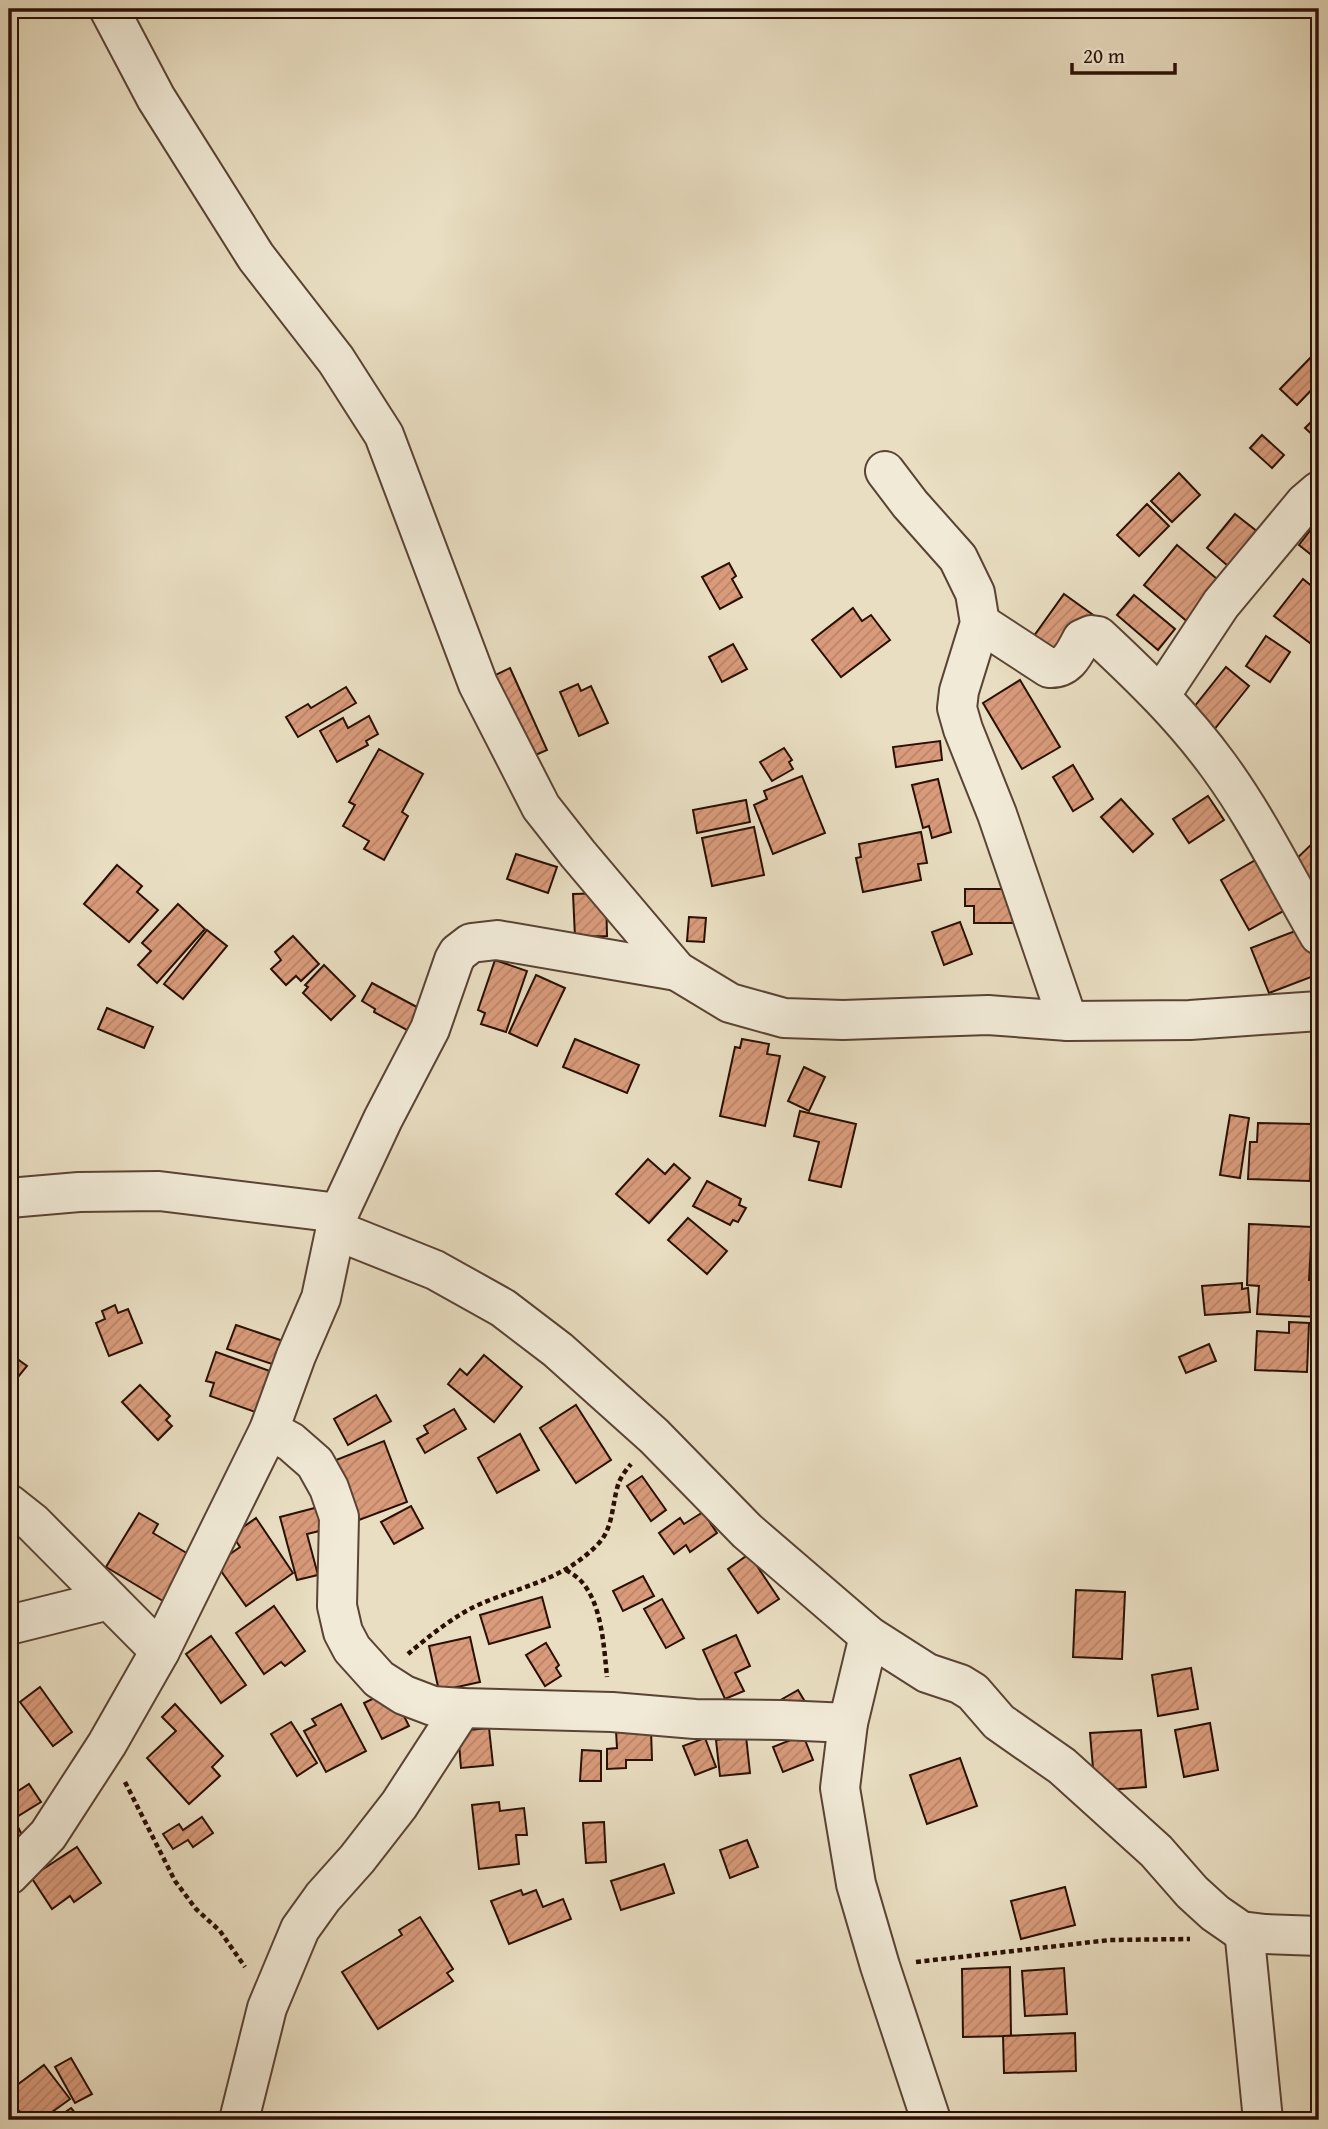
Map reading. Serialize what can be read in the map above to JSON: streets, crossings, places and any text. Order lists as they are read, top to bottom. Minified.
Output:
{"scale_bar":"20 m"}
